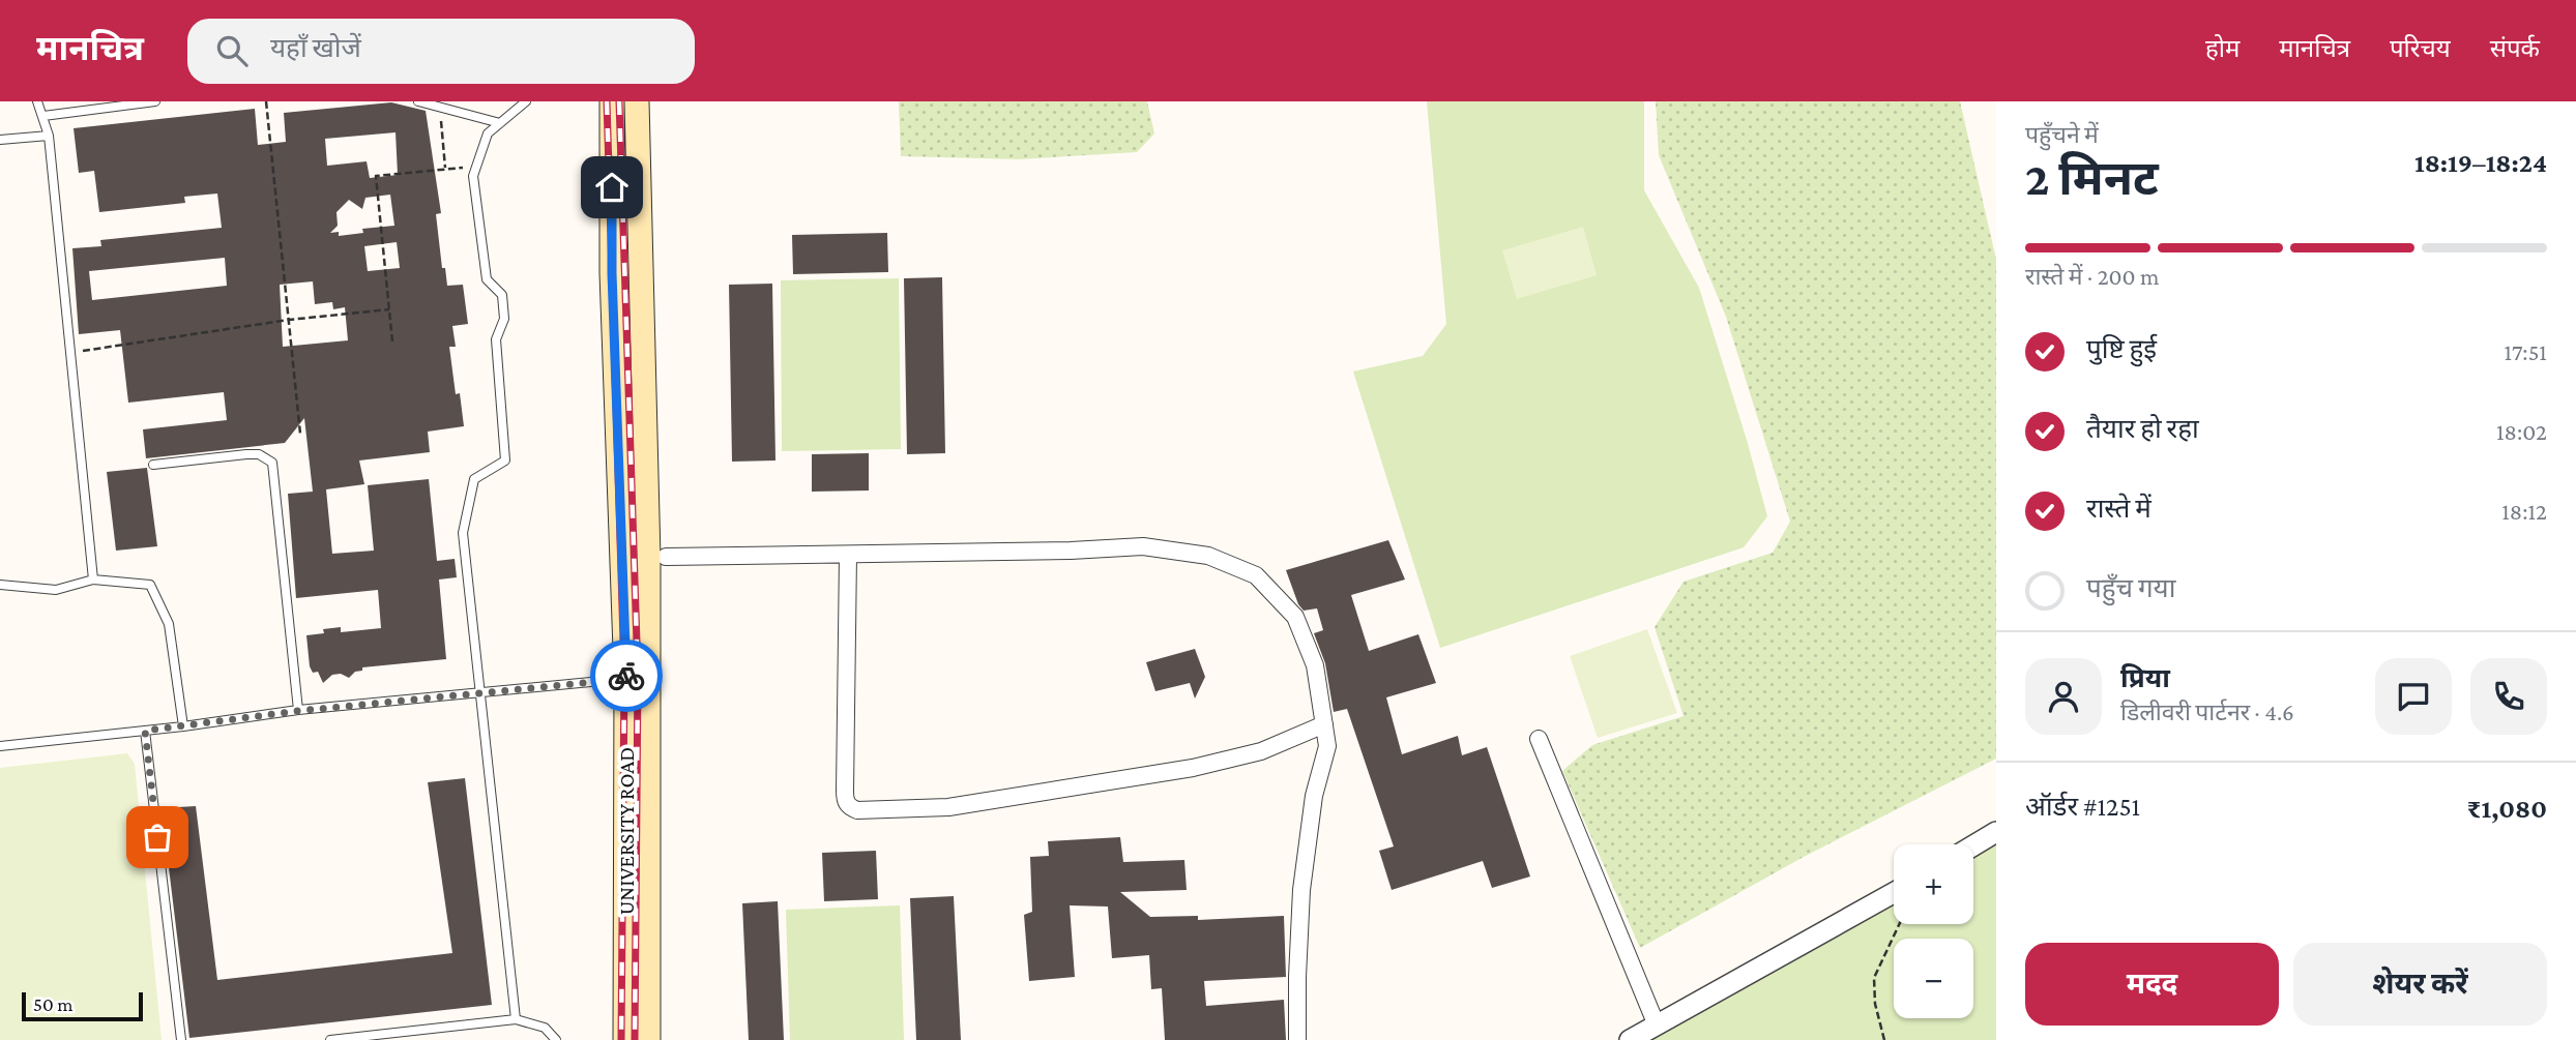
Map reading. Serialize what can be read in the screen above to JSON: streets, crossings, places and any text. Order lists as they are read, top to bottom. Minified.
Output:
{"streets":{"main road":["UNIVERSITY ROAD"]},"scale_bar":"50 m","page":{"header":"मानचित्र","search":"यहाँ खोजें","nav":["होम","मानचित्र","परिचय","संपर्क"],"heading":["2 मिनट","पहुँचने में","18:19–18:24"],"panel":["प्रिया","डिलीवरी पार्टनर · 4.6","ऑर्डर #1251","₹1,080"],"bar":"रास्ते में · 200 m","list":[["पुष्टि हुई","17:51"],["तैयार हो रहा","18:02"],["रास्ते में","18:12"],"पहुँच गया"],"map_buttons":["+","−"],"buttons":["मदद","शेयर करें"],"scale":"50 m"}}
